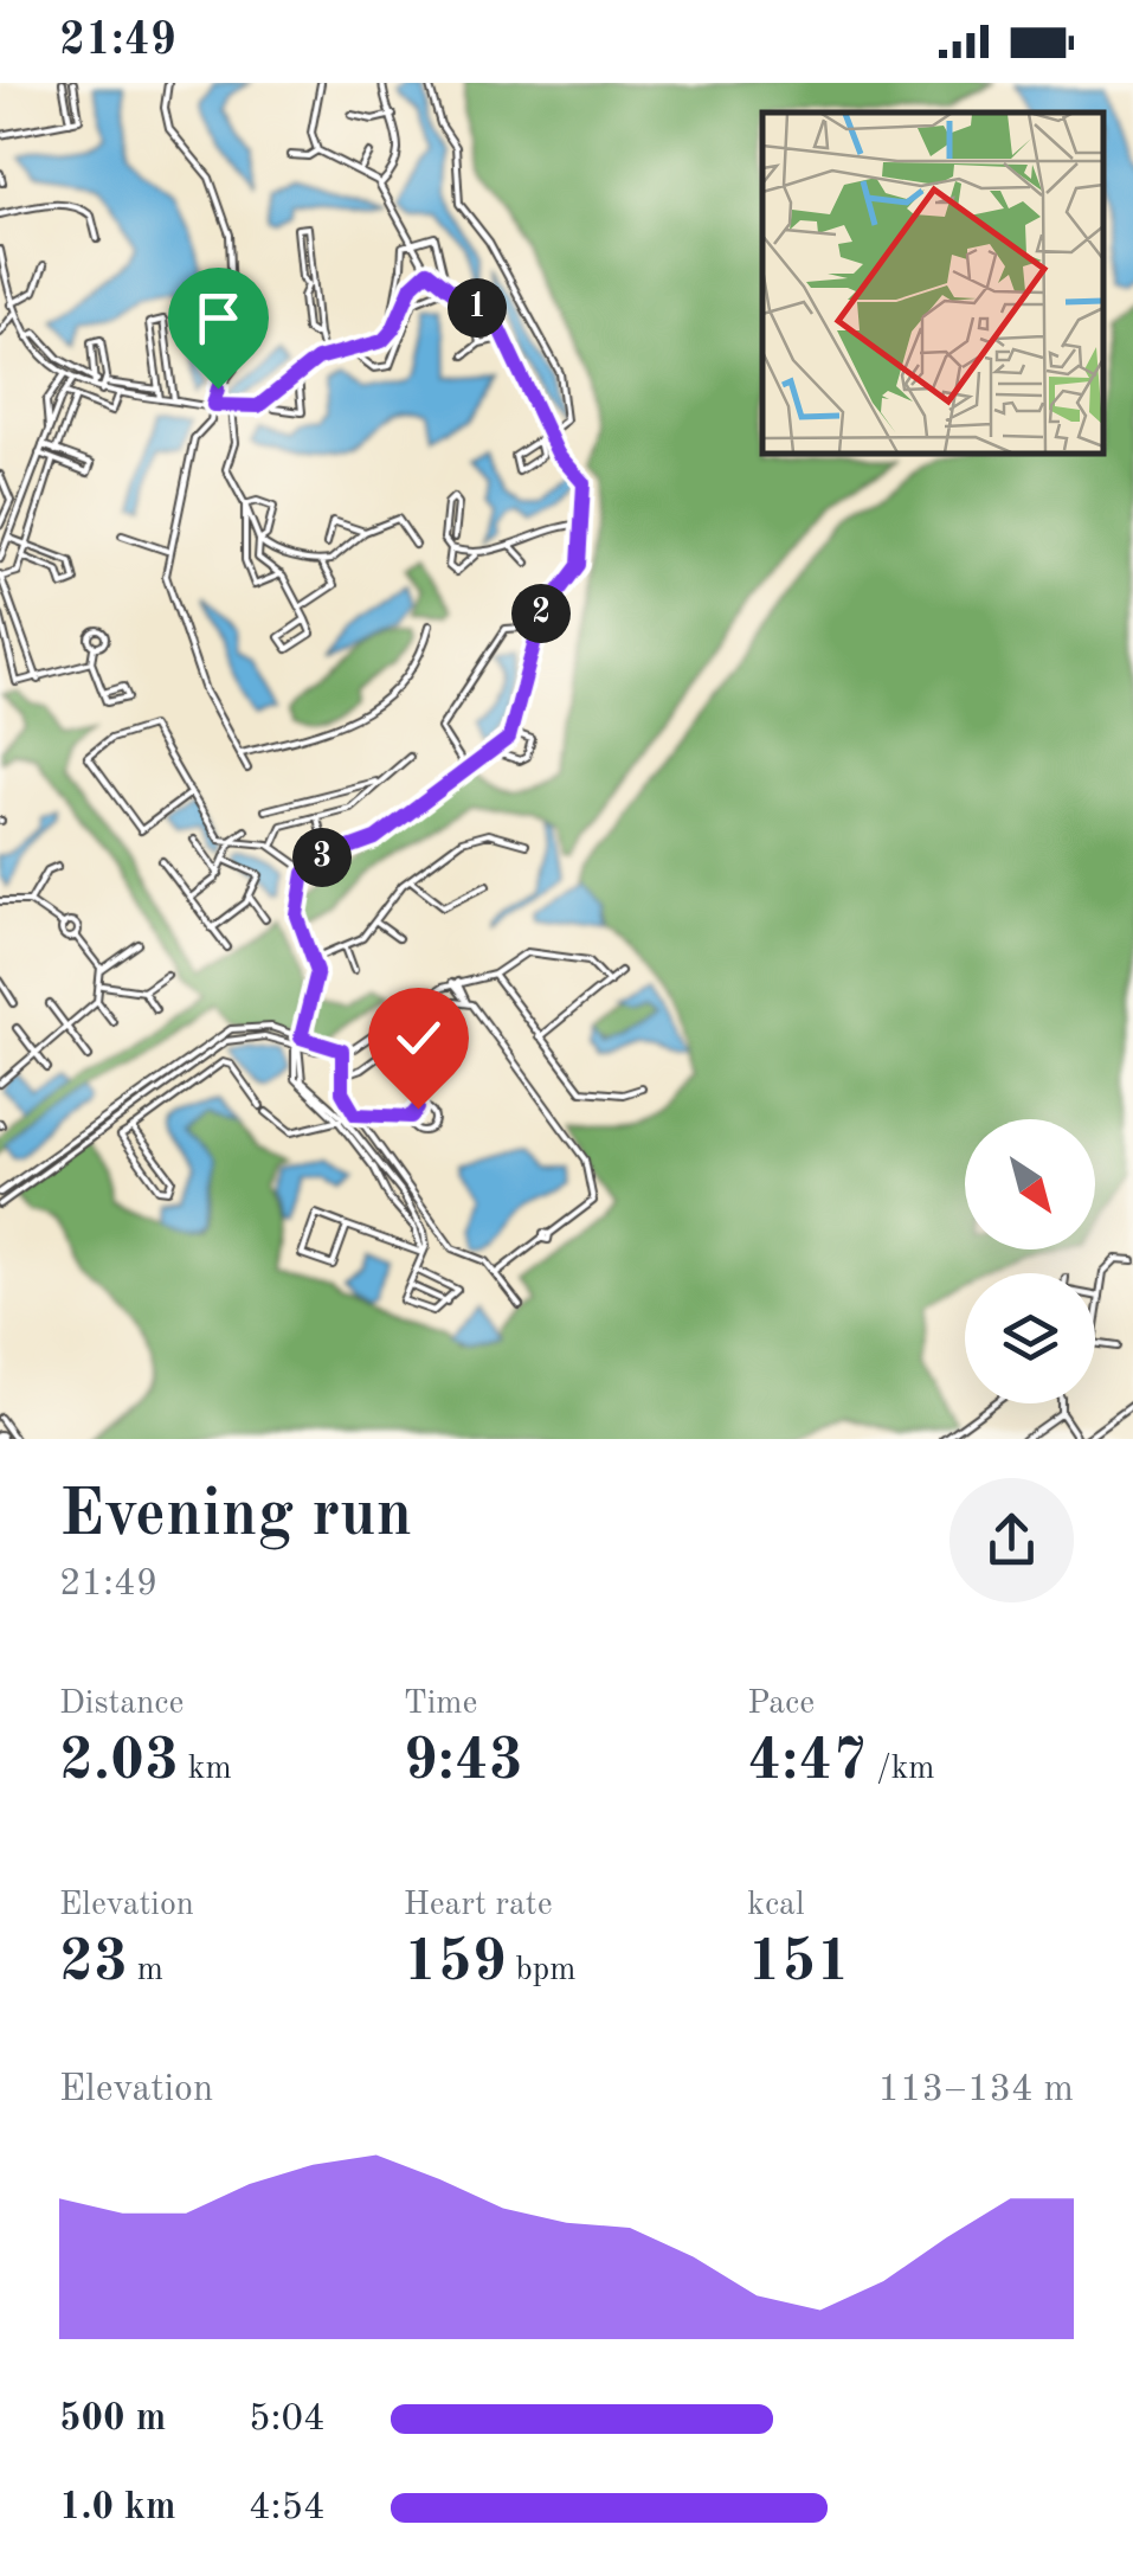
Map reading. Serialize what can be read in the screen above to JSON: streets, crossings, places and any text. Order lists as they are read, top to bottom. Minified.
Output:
{"north":"bottom right","page":{"status":"21:49","pins":["1","2","3"],"heading":["Evening run","21:49"],"stats":[["Distance","2.03 km"],["Time","9:43"],["Pace","4:47 /km"],["Elevation","23 m"],["Heart rate","159 bpm"],["kcal","151"]],"chart":["Elevation","113–134 m"],"list":[{"name":"500 m","note":"5:04"},{"name":"1.0 km","note":"4:54"}]}}
